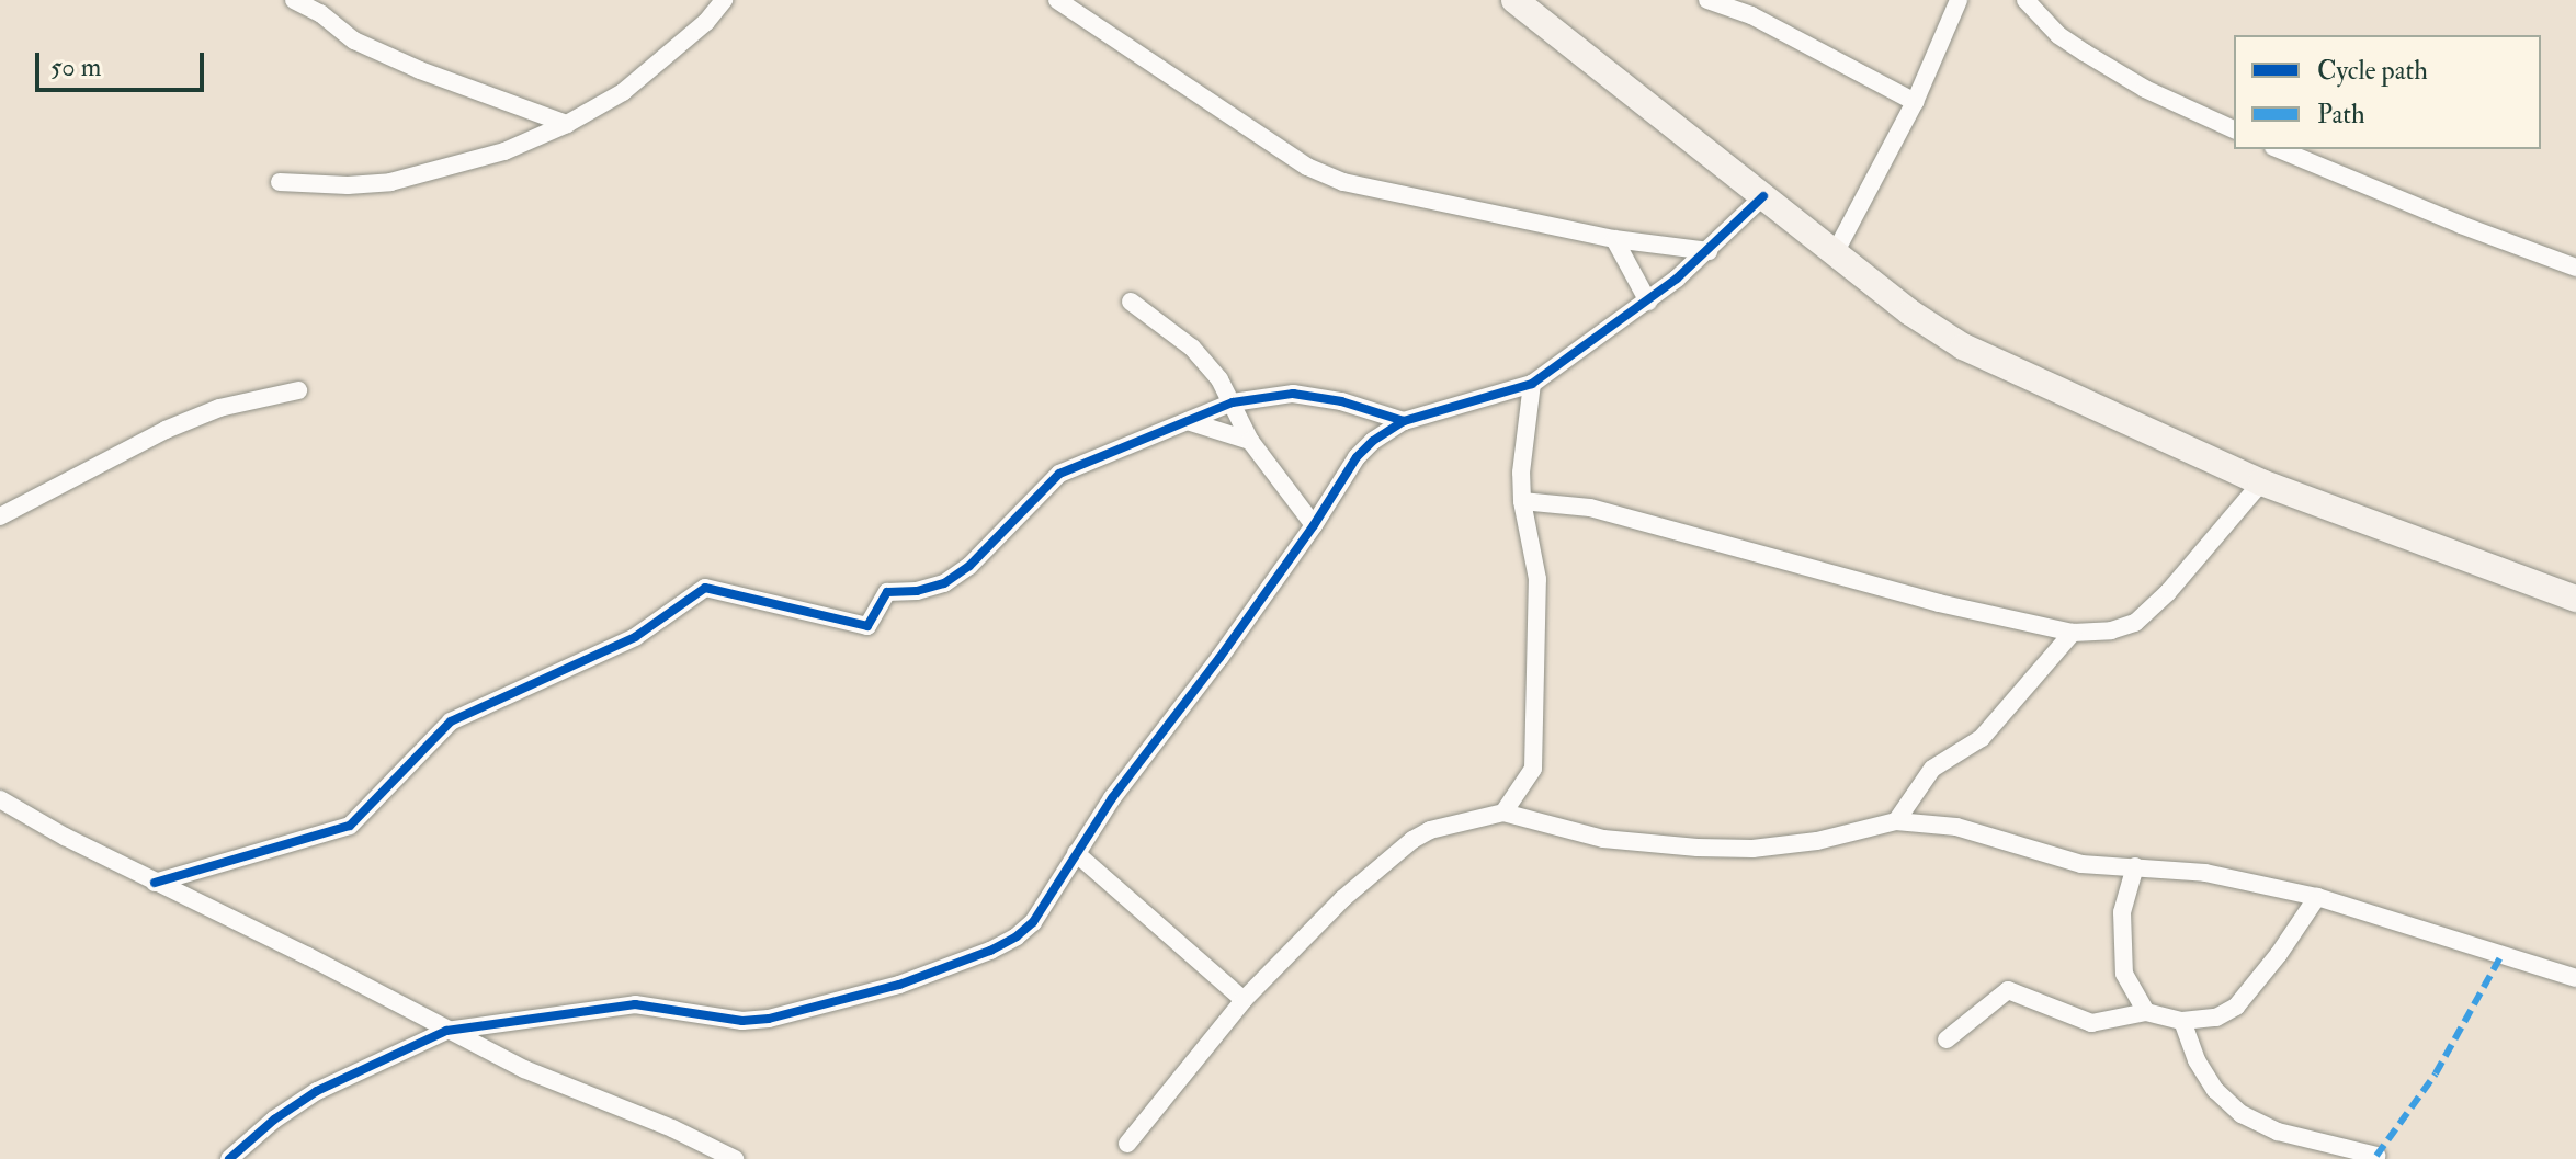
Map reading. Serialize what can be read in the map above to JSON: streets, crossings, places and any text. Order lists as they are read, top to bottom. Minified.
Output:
{"legend":["Cycle path","Path"],"scale_bar":"50 m"}
